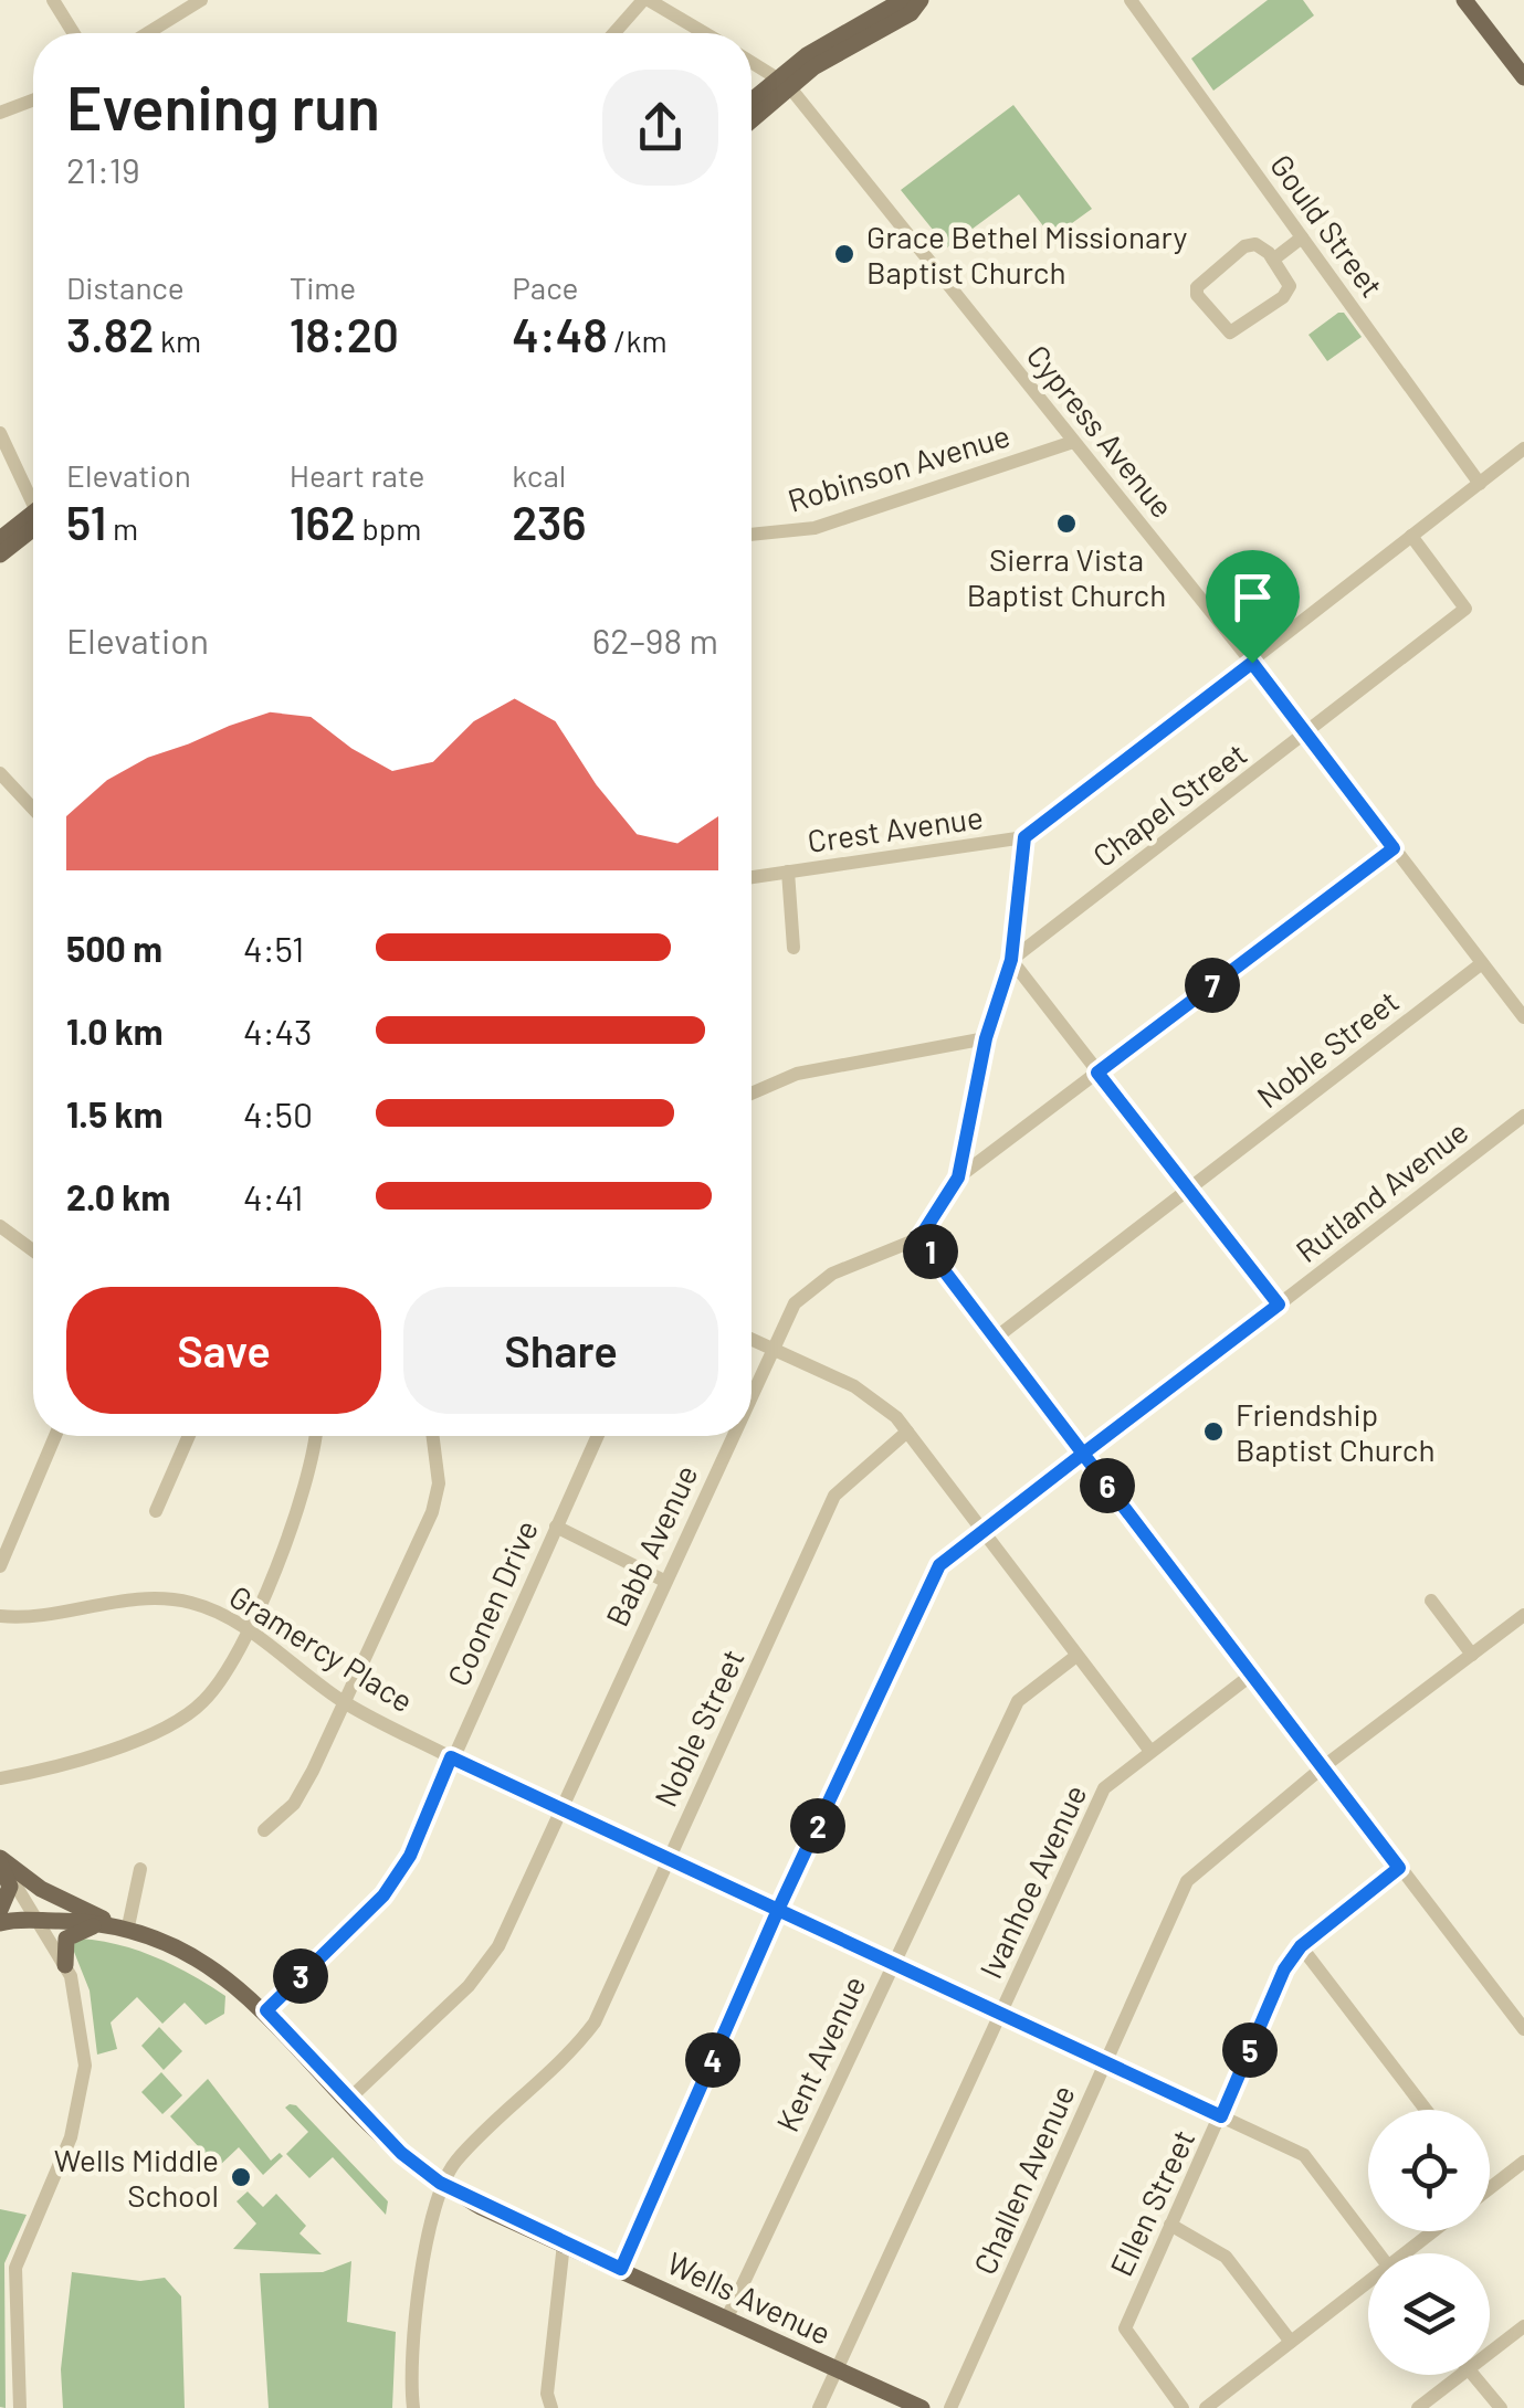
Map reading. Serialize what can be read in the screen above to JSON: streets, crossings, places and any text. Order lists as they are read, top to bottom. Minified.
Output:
{"streets":{"main road":["Wells Avenue"],"street":["Gould Street","Cypress Avenue","Robinson Avenue","Chapel Street","Crest Avenue","Noble Street","Rutland Avenue","Babb Avenue","Coonen Drive","Gramercy Place","Ivanhoe Avenue","Kent Avenue","Challen Avenue","Ellen Street"]},"crossings":[["Gould Street","Crest Avenue"],["Cypress Avenue","Robinson Avenue"],["Cypress Avenue","Chapel Street"],["Cypress Avenue","Crest Avenue"],["Cypress Avenue","Noble Street"],["Chapel Street","Crest Avenue"],["Noble Street","Gramercy Place"],["Noble Street","Wells Avenue"],["Rutland Avenue","Gramercy Place"],["Rutland Avenue","Wells Avenue"],["Babb Avenue","Gramercy Place"],["Babb Avenue","Wells Avenue"],["Coonen Drive","Gramercy Place"],["Coonen Drive","Wells Avenue"],["Gramercy Place","Ivanhoe Avenue"],["Gramercy Place","Kent Avenue"],["Gramercy Place","Challen Avenue"],["Gramercy Place","Ellen Street"],["Ivanhoe Avenue","Wells Avenue"],["Kent Avenue","Wells Avenue"]],"places":["Grace Bethel Missionary Baptist Church","Sierra Vista Baptist Church","Friendship Baptist Church","Wells Middle School"],"page":{"heading":["Evening run","21:19"],"stats":[["Distance","3.82 km"],["Time","18:20"],["Pace","4:48 /km"],["Elevation","51 m"],["Heart rate","162 bpm"],["kcal","236"]],"chart":["Elevation","62–98 m"],"list":[{"name":"500 m","note":"4:51"},{"name":"1.0 km","note":"4:43"},{"name":"1.5 km","note":"4:50"},{"name":"2.0 km","note":"4:41"}],"pins":["7","1","6","2","3","5","4"],"buttons":["Save","Share"]}}
